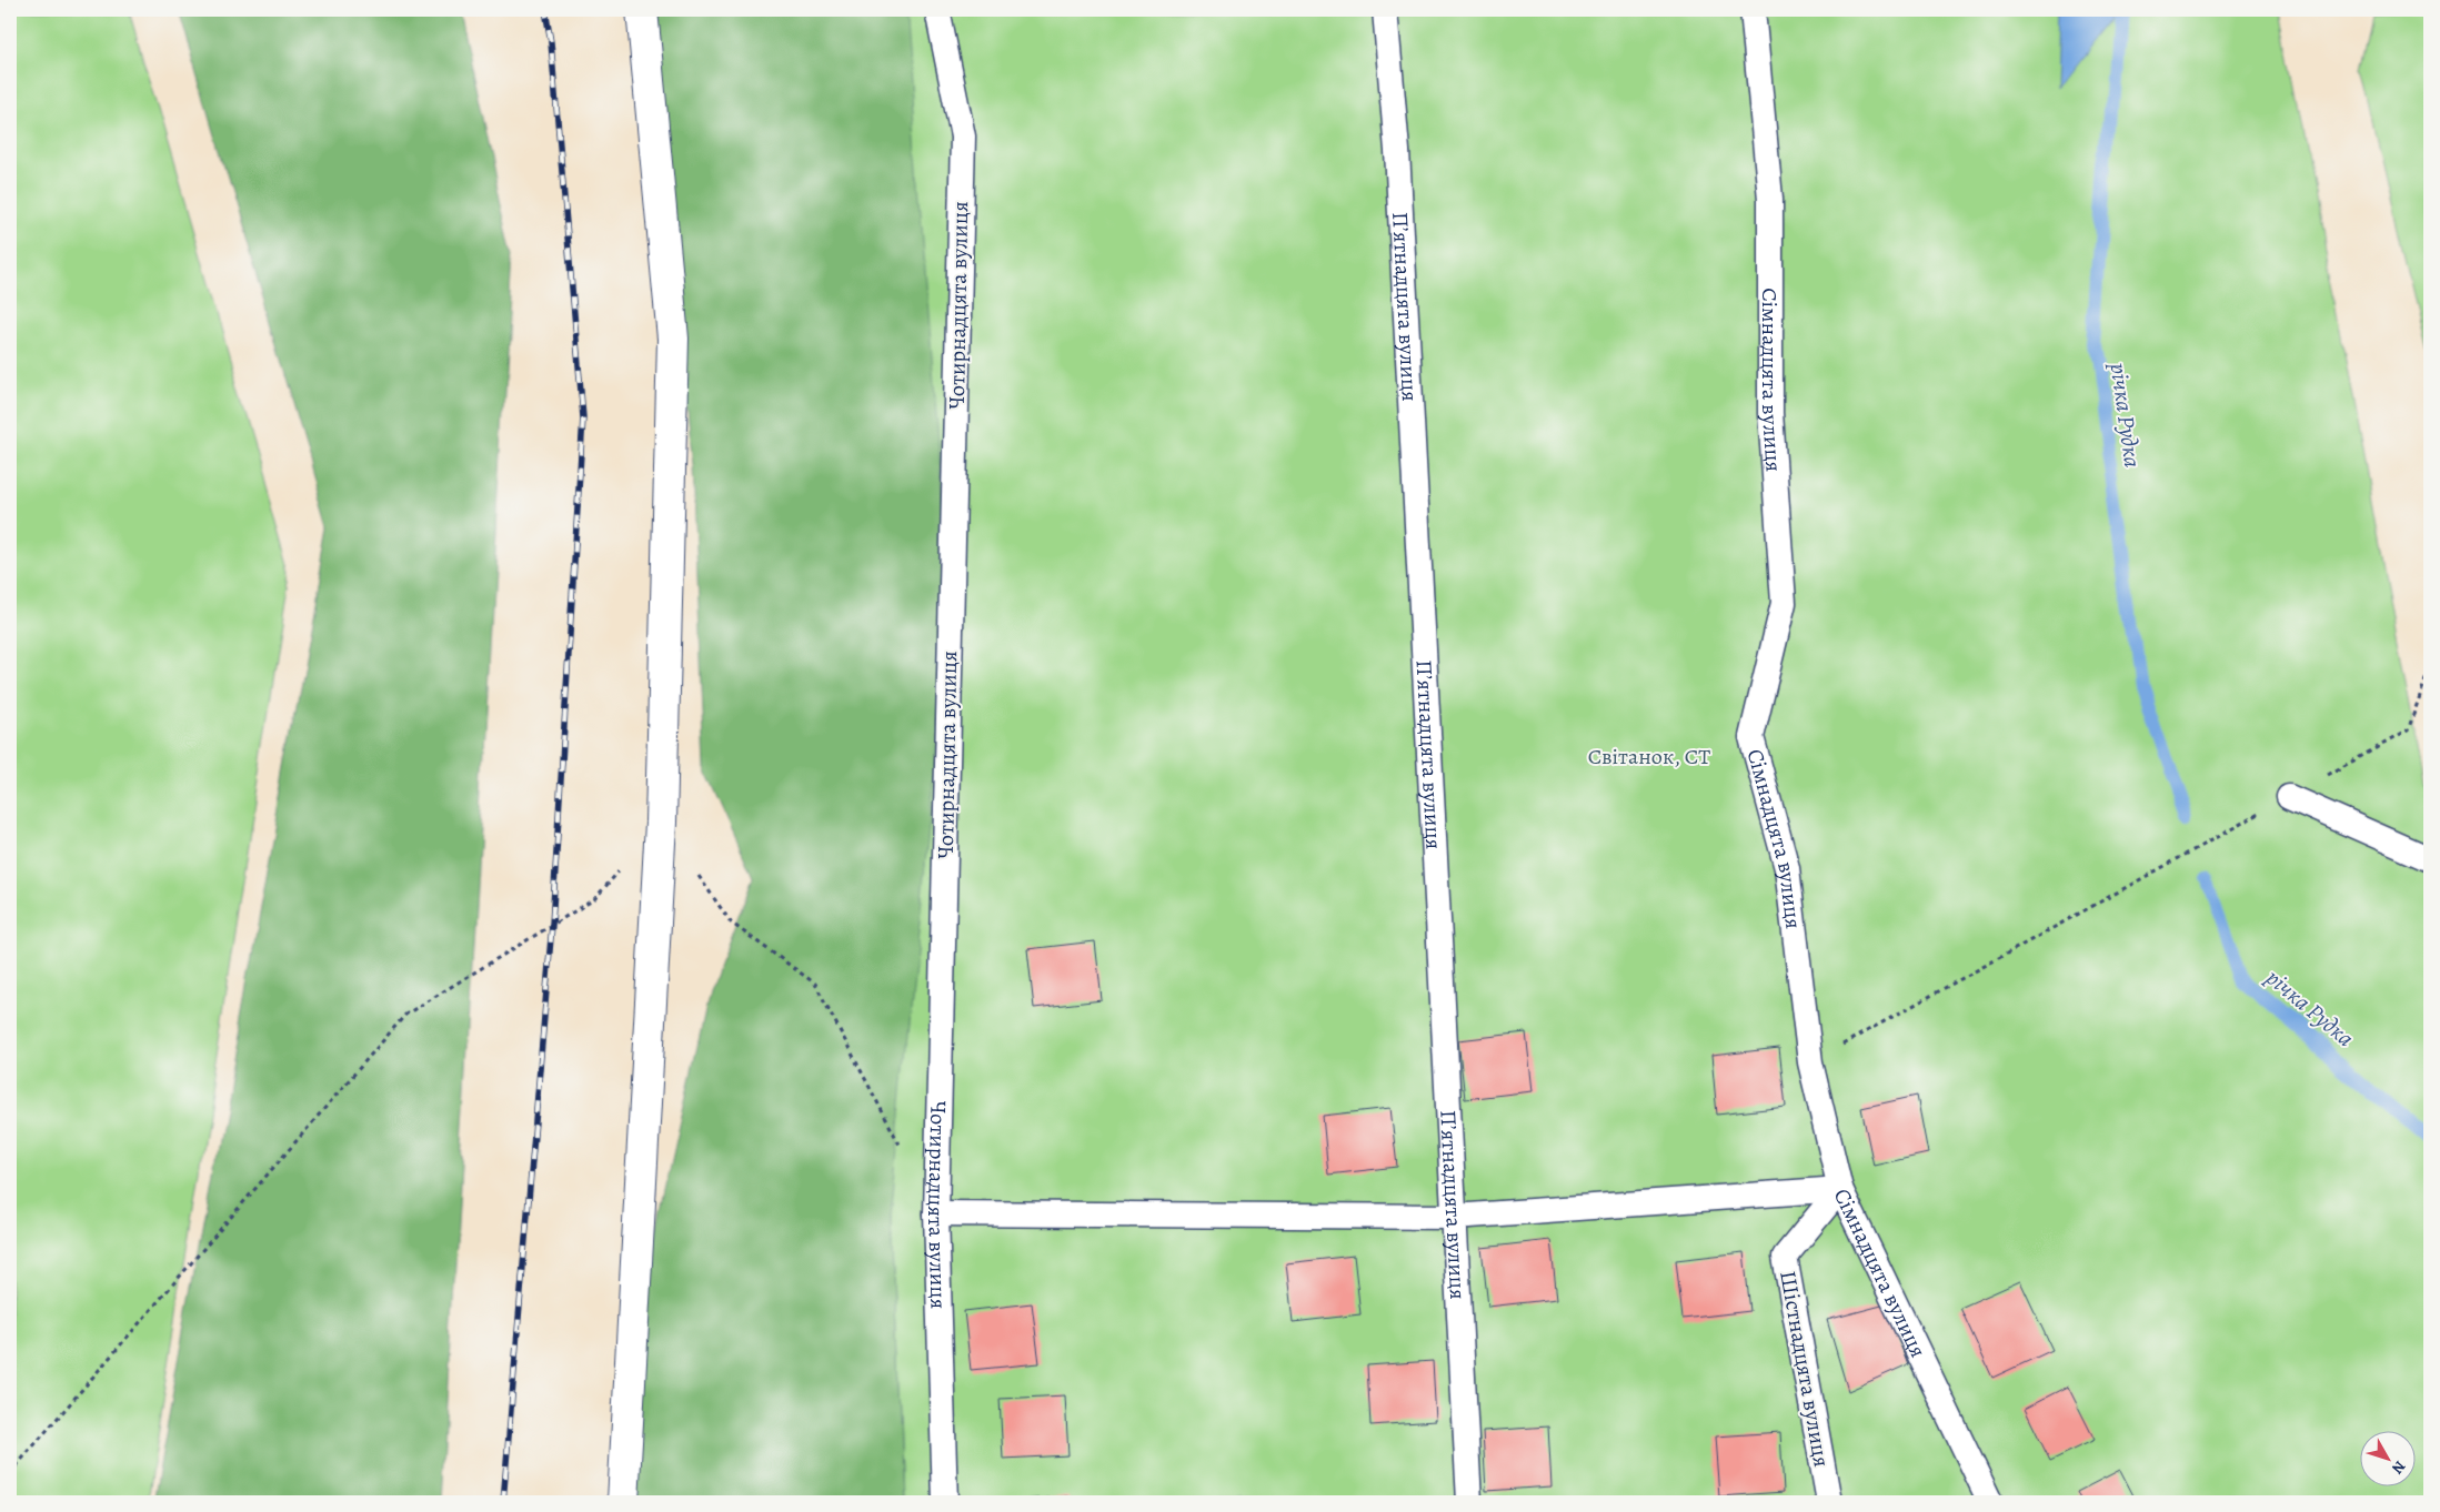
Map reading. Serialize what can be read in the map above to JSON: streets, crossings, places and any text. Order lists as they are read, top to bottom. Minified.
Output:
{"streets":{"lane":["Чотирнадцята вулиця","П’ятнадцята вулиця","Сімнадцята вулиця","Шістнадцята вулиця"]},"crossings":[["Сімнадцята вулиця","Шістнадцята вулиця"]],"water":["річка Рудка"],"parks":["Світанок, СТ"],"north":"bottom right"}
